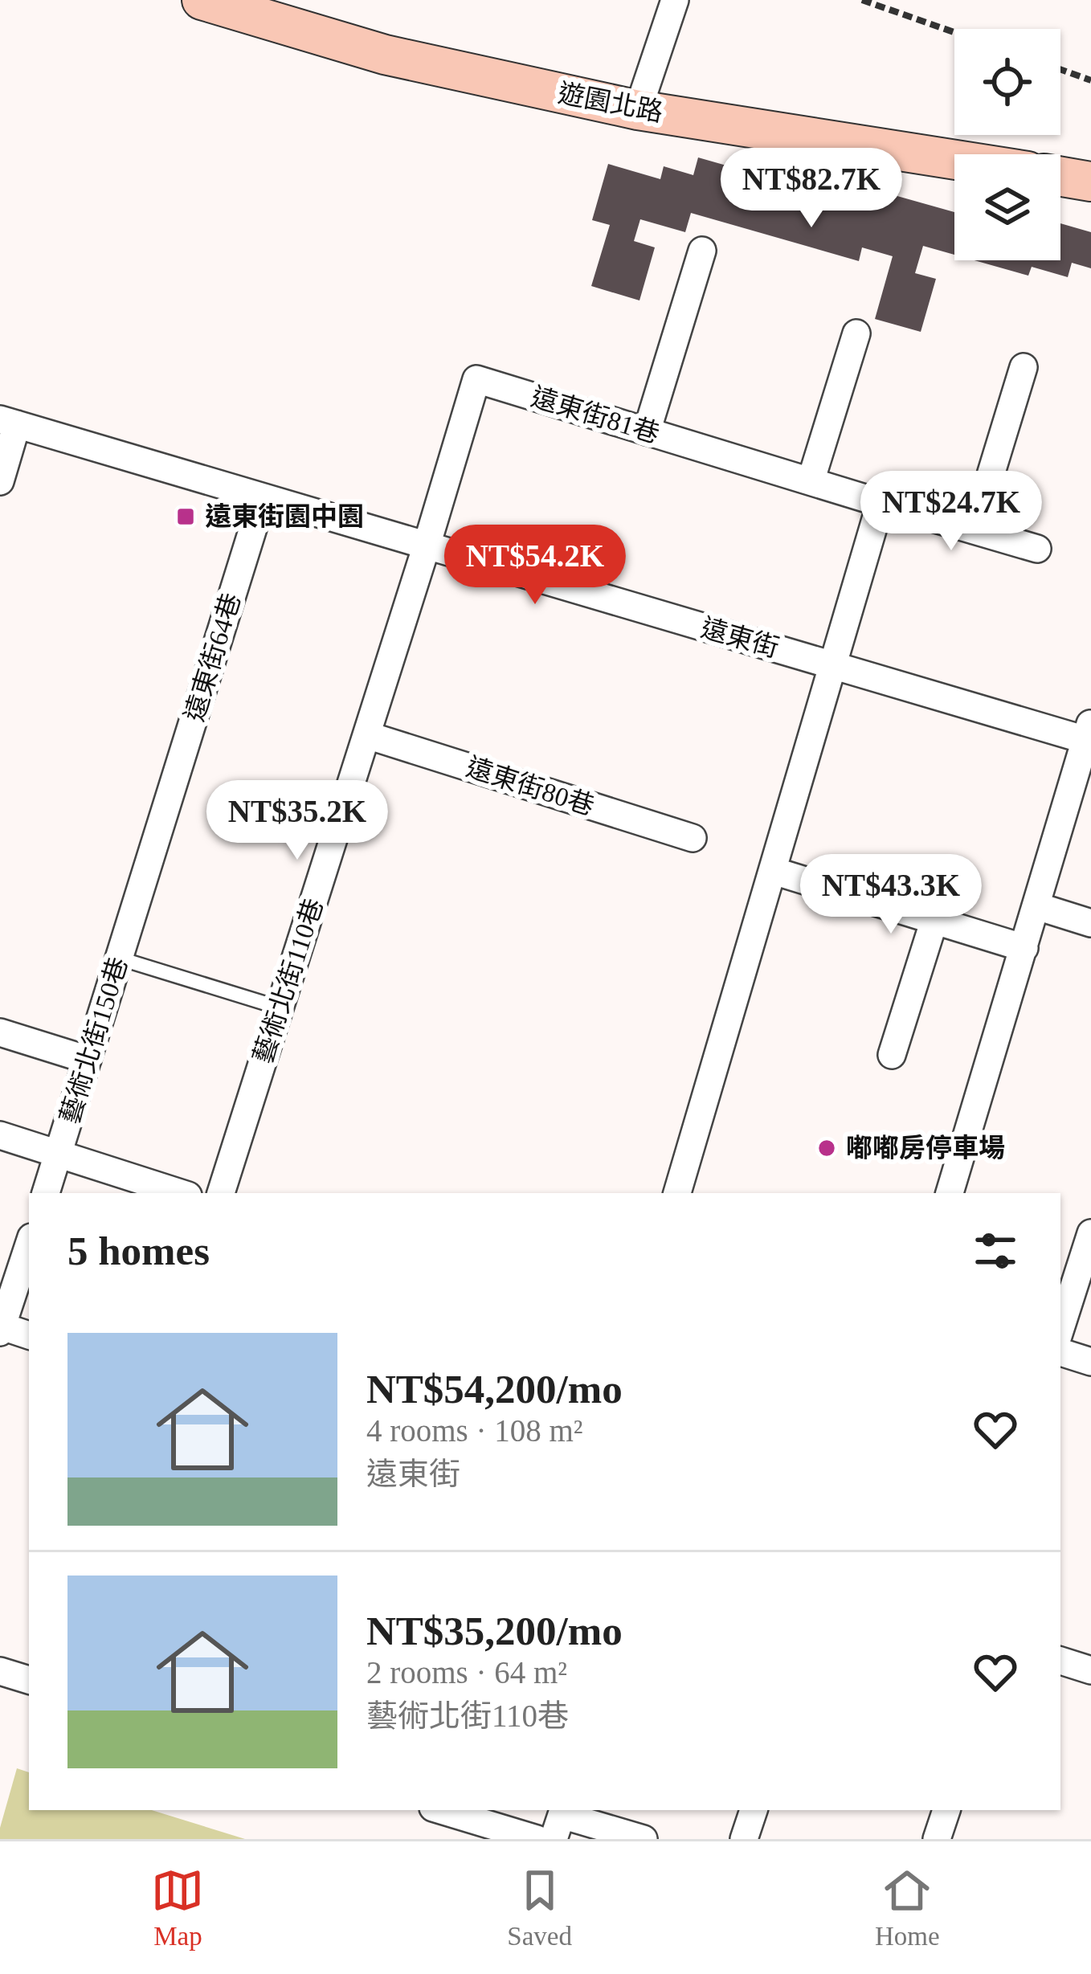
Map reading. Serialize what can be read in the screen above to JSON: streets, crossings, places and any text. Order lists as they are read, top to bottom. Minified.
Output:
{"streets":{"street":["遊園北路","遠東街81巷","遠東街","遠東街64巷","遠東街80巷","藝術北街110巷","藝術北街150巷"]},"crossings":[["遠東街81巷","遠東街"],["遠東街81巷","藝術北街110巷"],["遠東街","遠東街64巷"],["遠東街","藝術北街110巷"],["遠東街64巷","藝術北街150巷"],["遠東街80巷","藝術北街110巷"]],"places":{"transit":["遠東街園中園"],"other":["嘟嘟房停車場"]},"page":{"price":["NT$82.7K","NT$24.7K","NT$54.2K","NT$35.2K","NT$43.3K"],"heading":"5 homes","list":[{"name":"NT$54,200/mo","note":"4 rooms · 108 m² · 遠東街"},{"name":"NT$35,200/mo","note":"2 rooms · 64 m² · 藝術北街110巷"}],"tabs":["Map","Saved","Home"]}}
